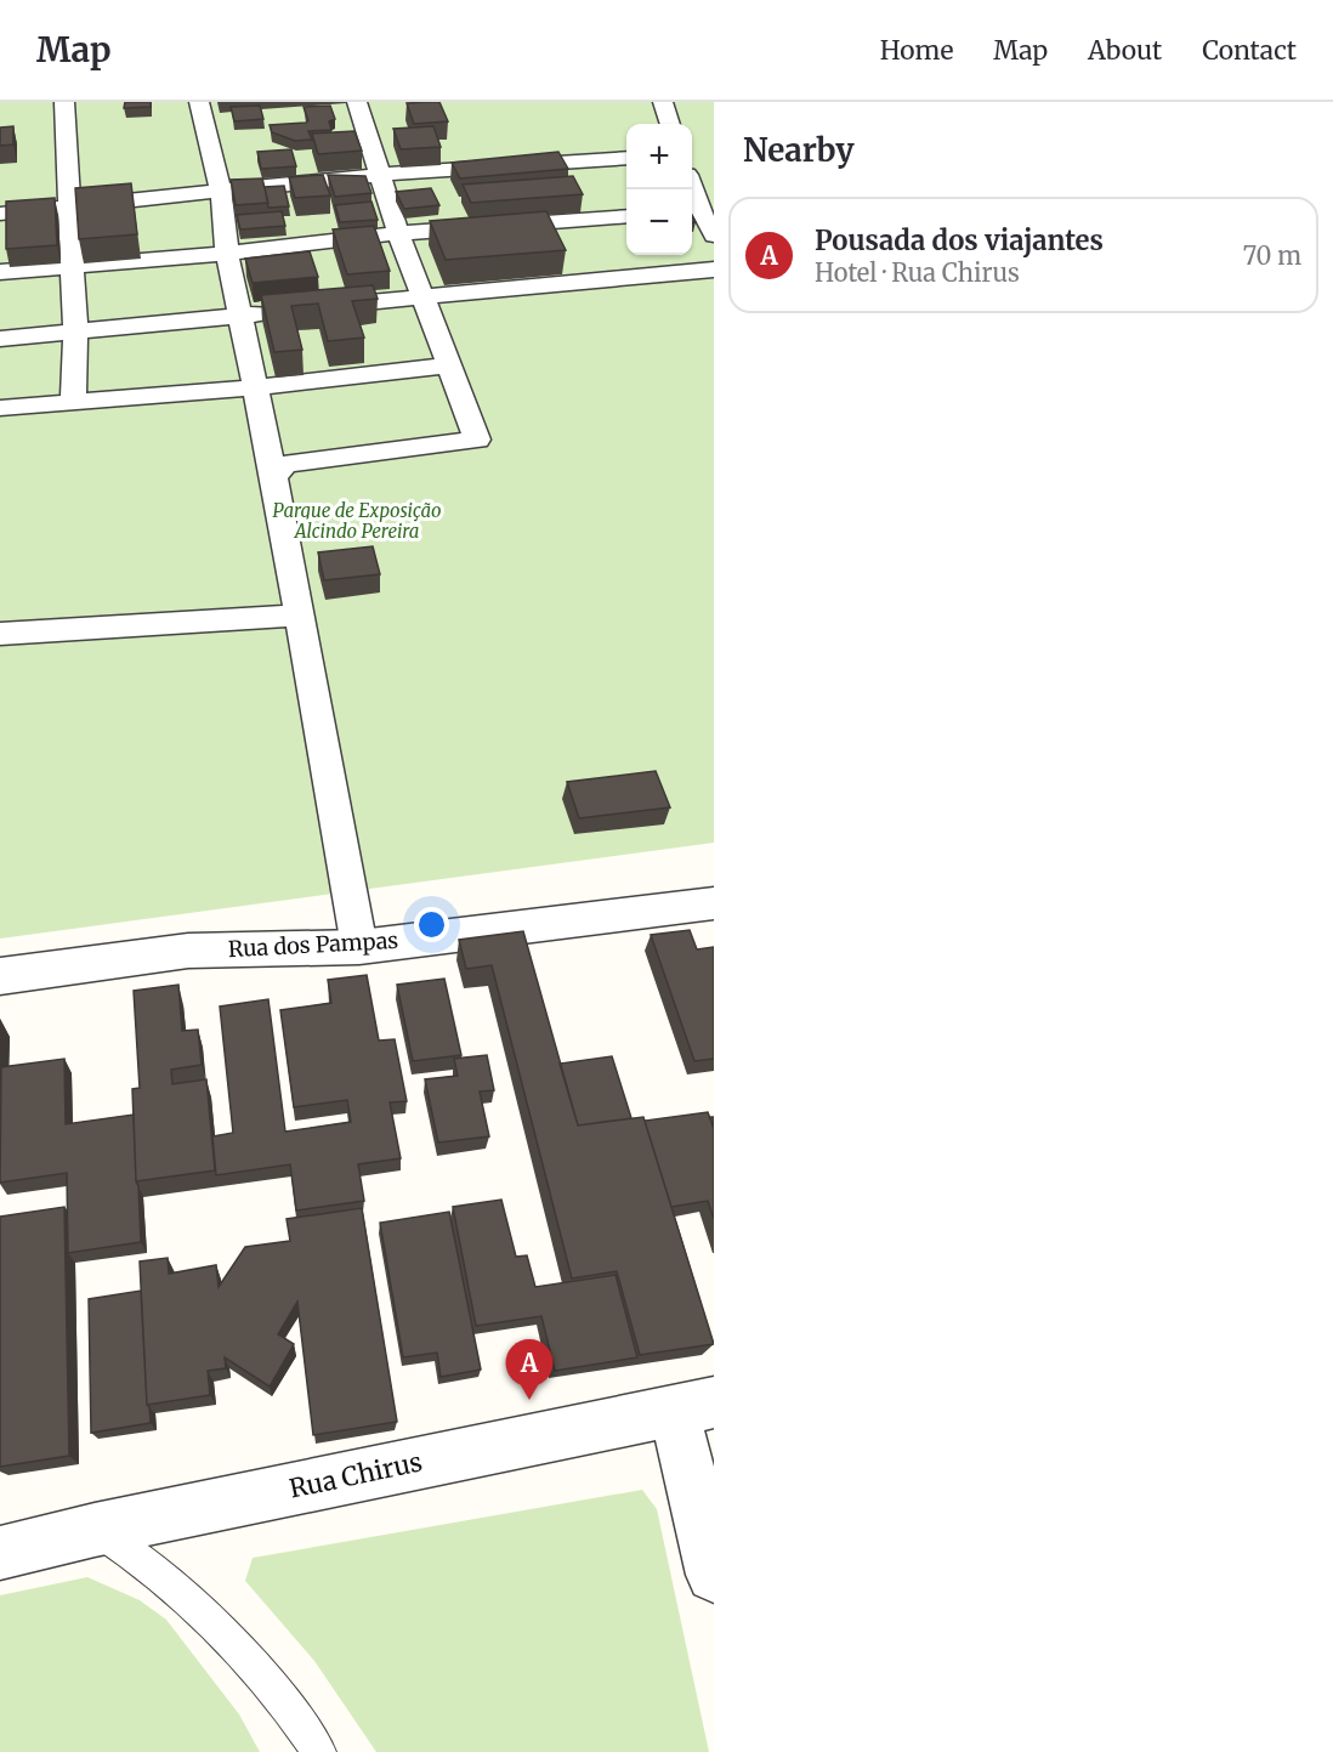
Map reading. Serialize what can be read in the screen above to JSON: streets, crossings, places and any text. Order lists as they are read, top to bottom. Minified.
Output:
{"streets":{"street":["Rua dos Pampas","Rua Chirus"]},"parks":["Parque de Exposição Alcindo Pereira"],"page":{"header":"Map","nav":["Home","Map","About","Contact"],"heading":"Nearby","map_buttons":["+","−"],"list":[{"mark":"A","name":"Pousada dos viajantes","note":"Hotel · Rua Chirus","value":"70 m"}],"pins":"A"}}
